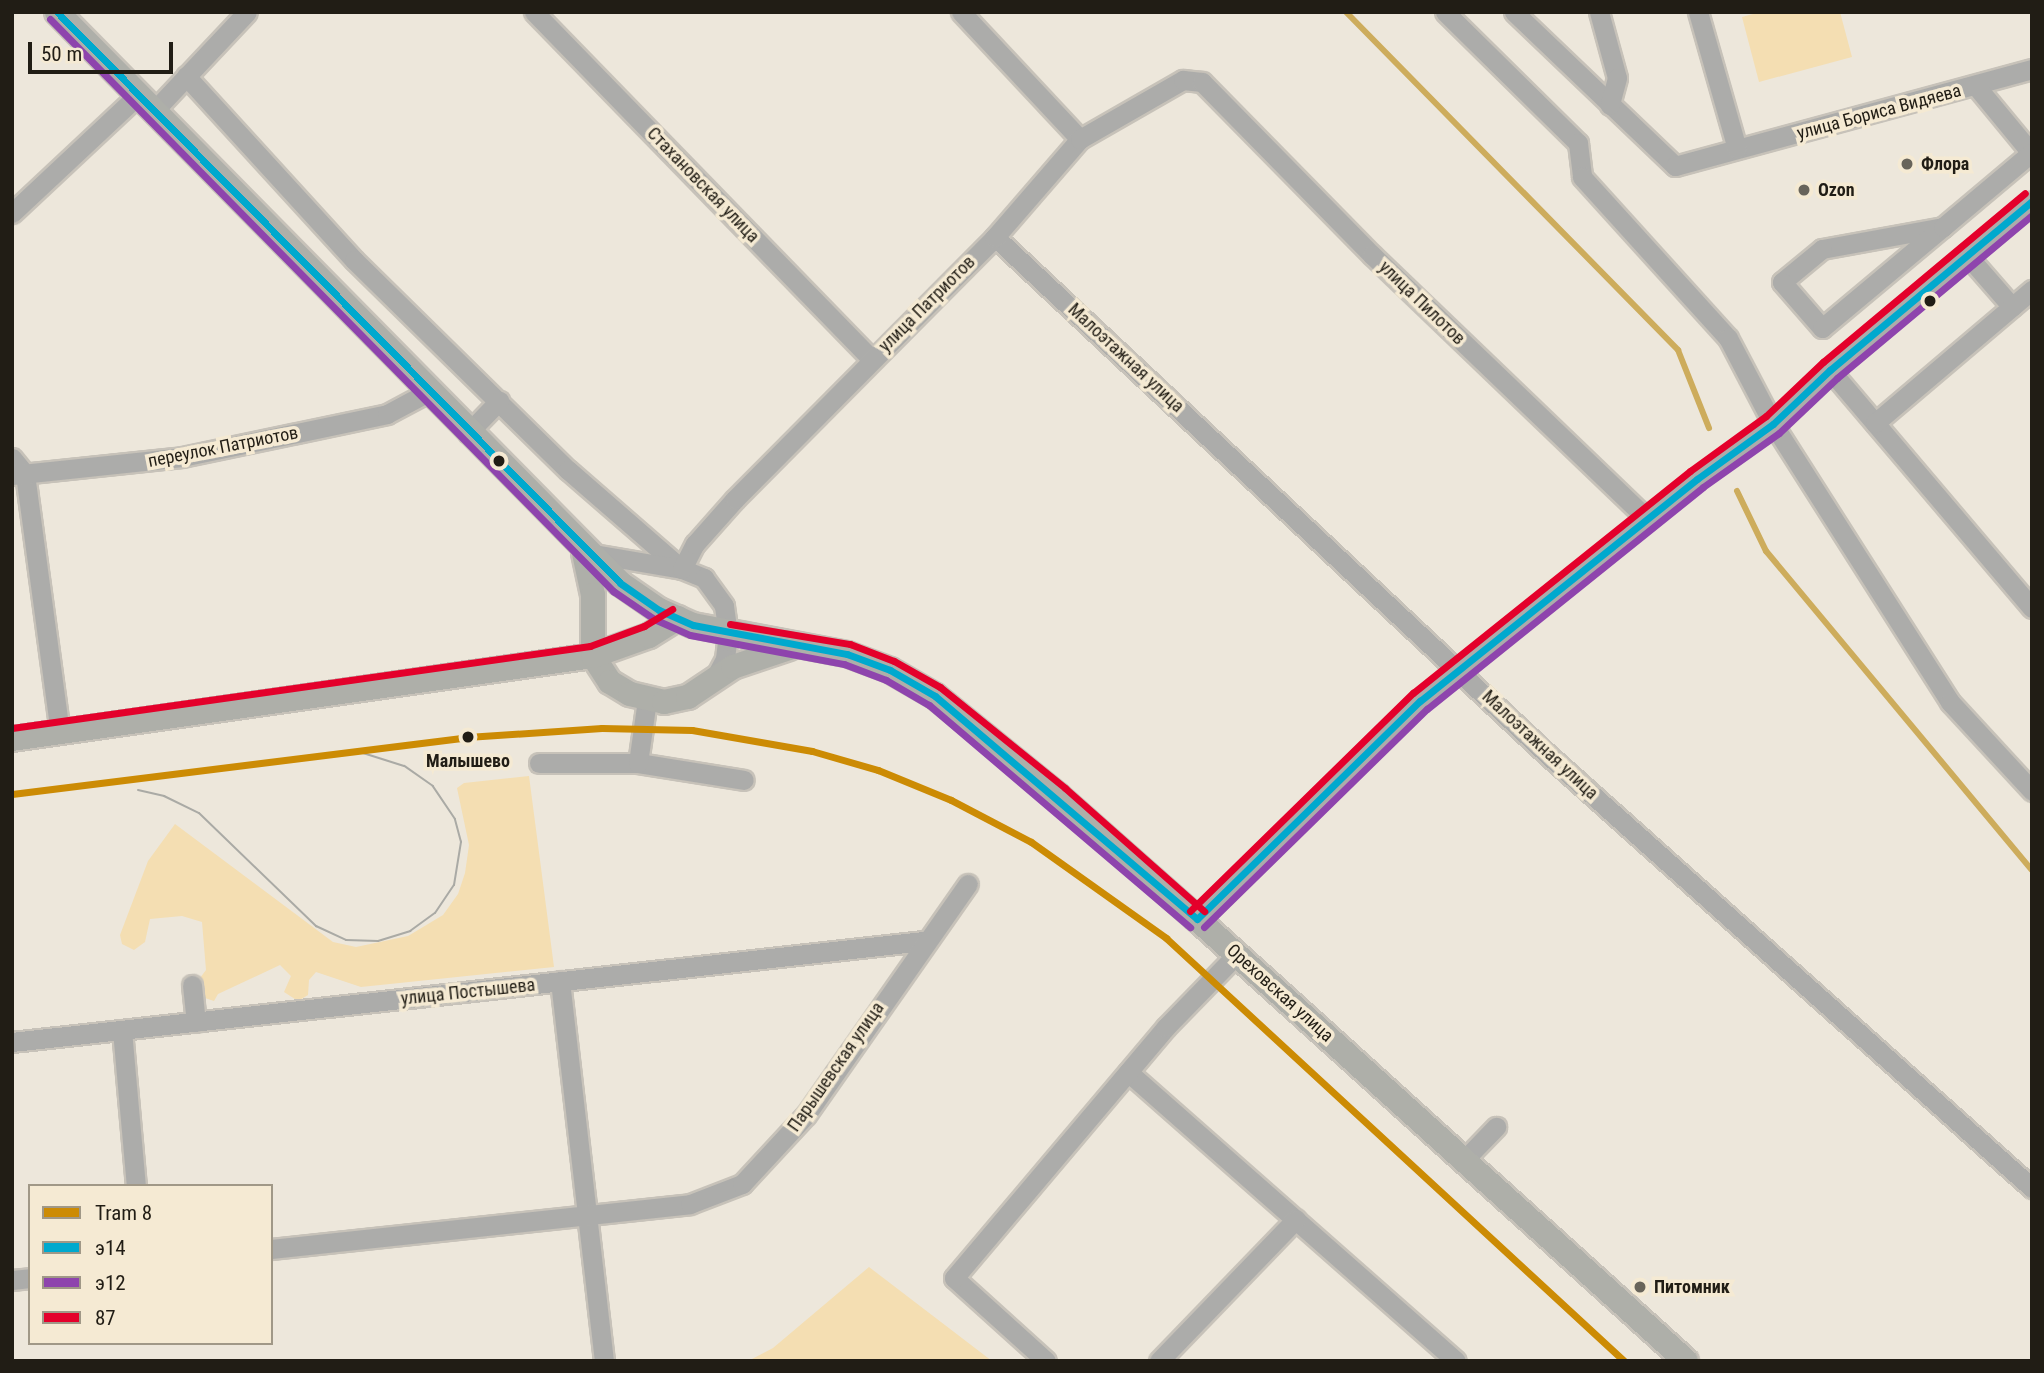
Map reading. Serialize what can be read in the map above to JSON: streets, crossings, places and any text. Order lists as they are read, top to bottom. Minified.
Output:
{"streets":{"main road":["Ореховская улица"],"street":["улица Бориса Видяева","Стахановская улица","улица Пилотов","улица Патриотов","Малоэтажная улица","переулок Патриотов","улица Постышева","Парышевская улица"]},"crossings":[["Стахановская улица","улица Патриотов"],["улица Пилотов","улица Патриотов"],["улица Патриотов","Малоэтажная улица"],["переулок Патриотов","Ореховская улица"],["улица Постышева","Парышевская улица"]],"places":["Флора","Ozon","Малышево","Питомник"],"lines":["transit line э14","transit line э12","transit line 87","tram line 8"],"legend":["Tram 8","э14","э12","87"],"scale_bar":"50 m"}
